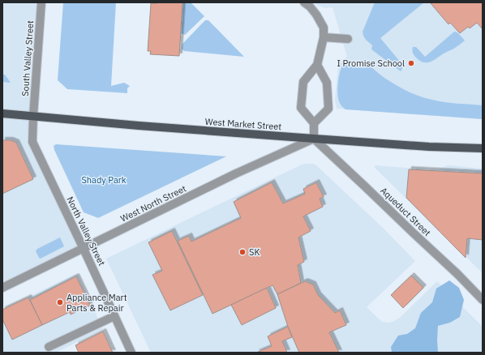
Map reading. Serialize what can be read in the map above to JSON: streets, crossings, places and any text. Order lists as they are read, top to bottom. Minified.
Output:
{"streets":{"main road":["West Market Street"],"street":["South Valley Street","West North Street","Aqueduct Street","North Valley Street"]},"crossings":[["South Valley Street","West Market Street"],["South Valley Street","North Valley Street"],["West Market Street","West North Street"],["West Market Street","Aqueduct Street"],["West Market Street","North Valley Street"],["West North Street","Aqueduct Street"],["West North Street","North Valley Street"]],"parks":["Shady Park"],"places":["I Promise School","SK","Appliance Mart Parts & Repair"]}
